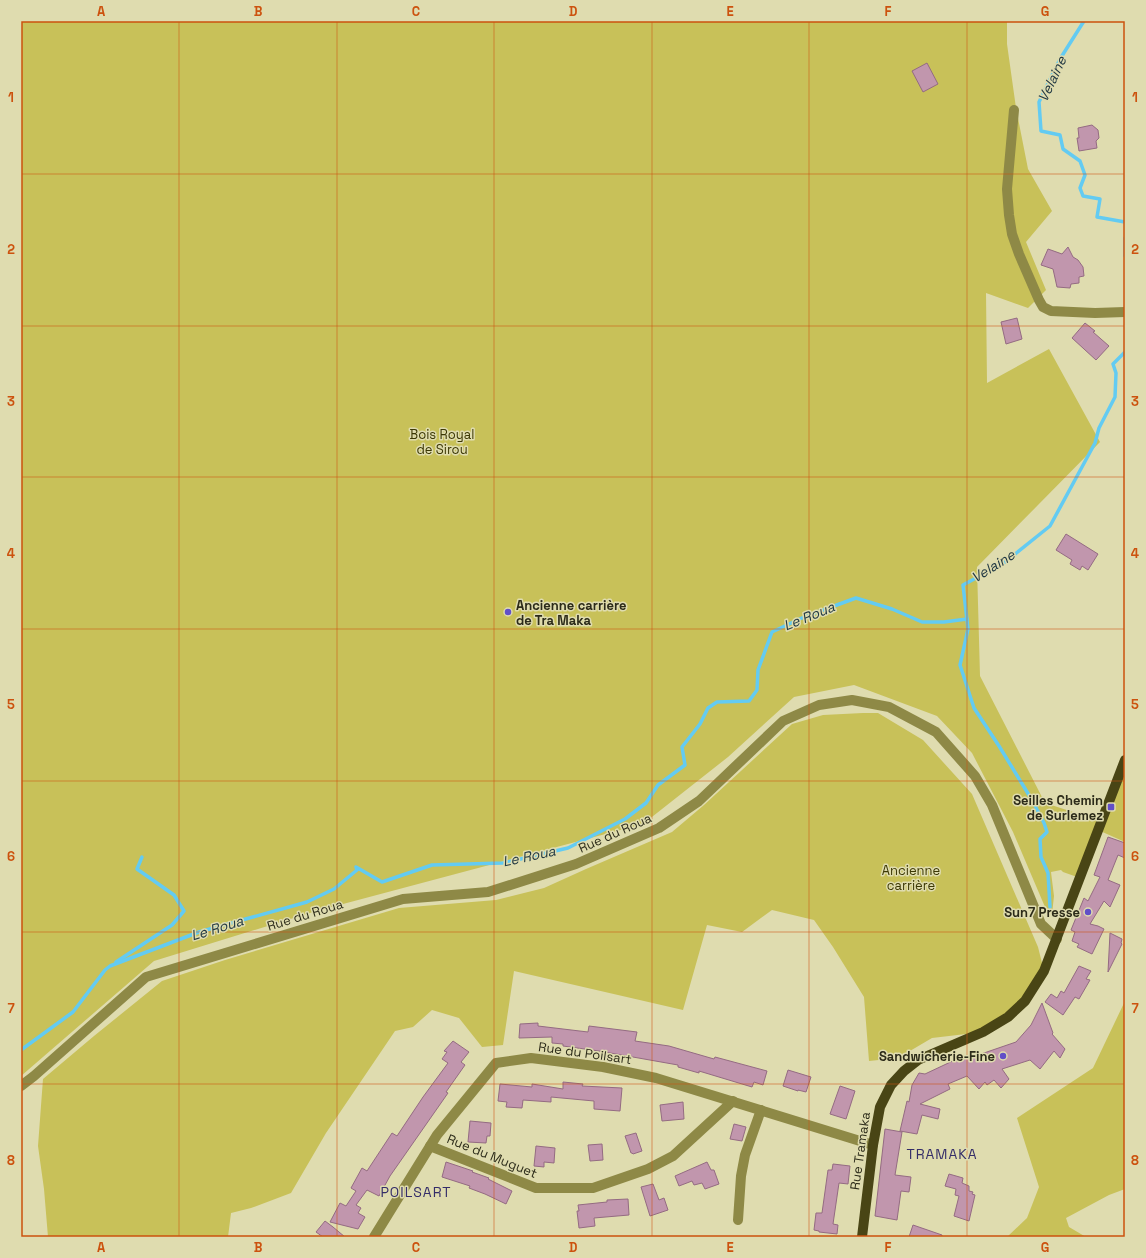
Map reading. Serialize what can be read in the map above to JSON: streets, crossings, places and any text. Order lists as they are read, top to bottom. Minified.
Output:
{"streets":{"main road":["Rue Tramaka"],"street":["Rue du Roua","Rue du Poilsart","Rue du Muguet"]},"crossings":[["Rue du Roua","Rue Tramaka"],["Rue du Poilsart","Rue Tramaka"],["Rue du Poilsart","Rue du Muguet"]],"districts":["TRAMAKA","POILSART"],"water":["Velaine","Le Roua"],"parks":["Bois Royal de Sirou","Ancienne carrière"],"places":{"other":["Ancienne carrière de Tra Maka","Sun7 Presse","Sandwicherie-Fine"],"transit":["Seilles Chemin de Surlemez"]},"grid":{"columns":["A","B","C","D","E","F","G"],"rows":["1","2","3","4","5","6","7","8"]}}
